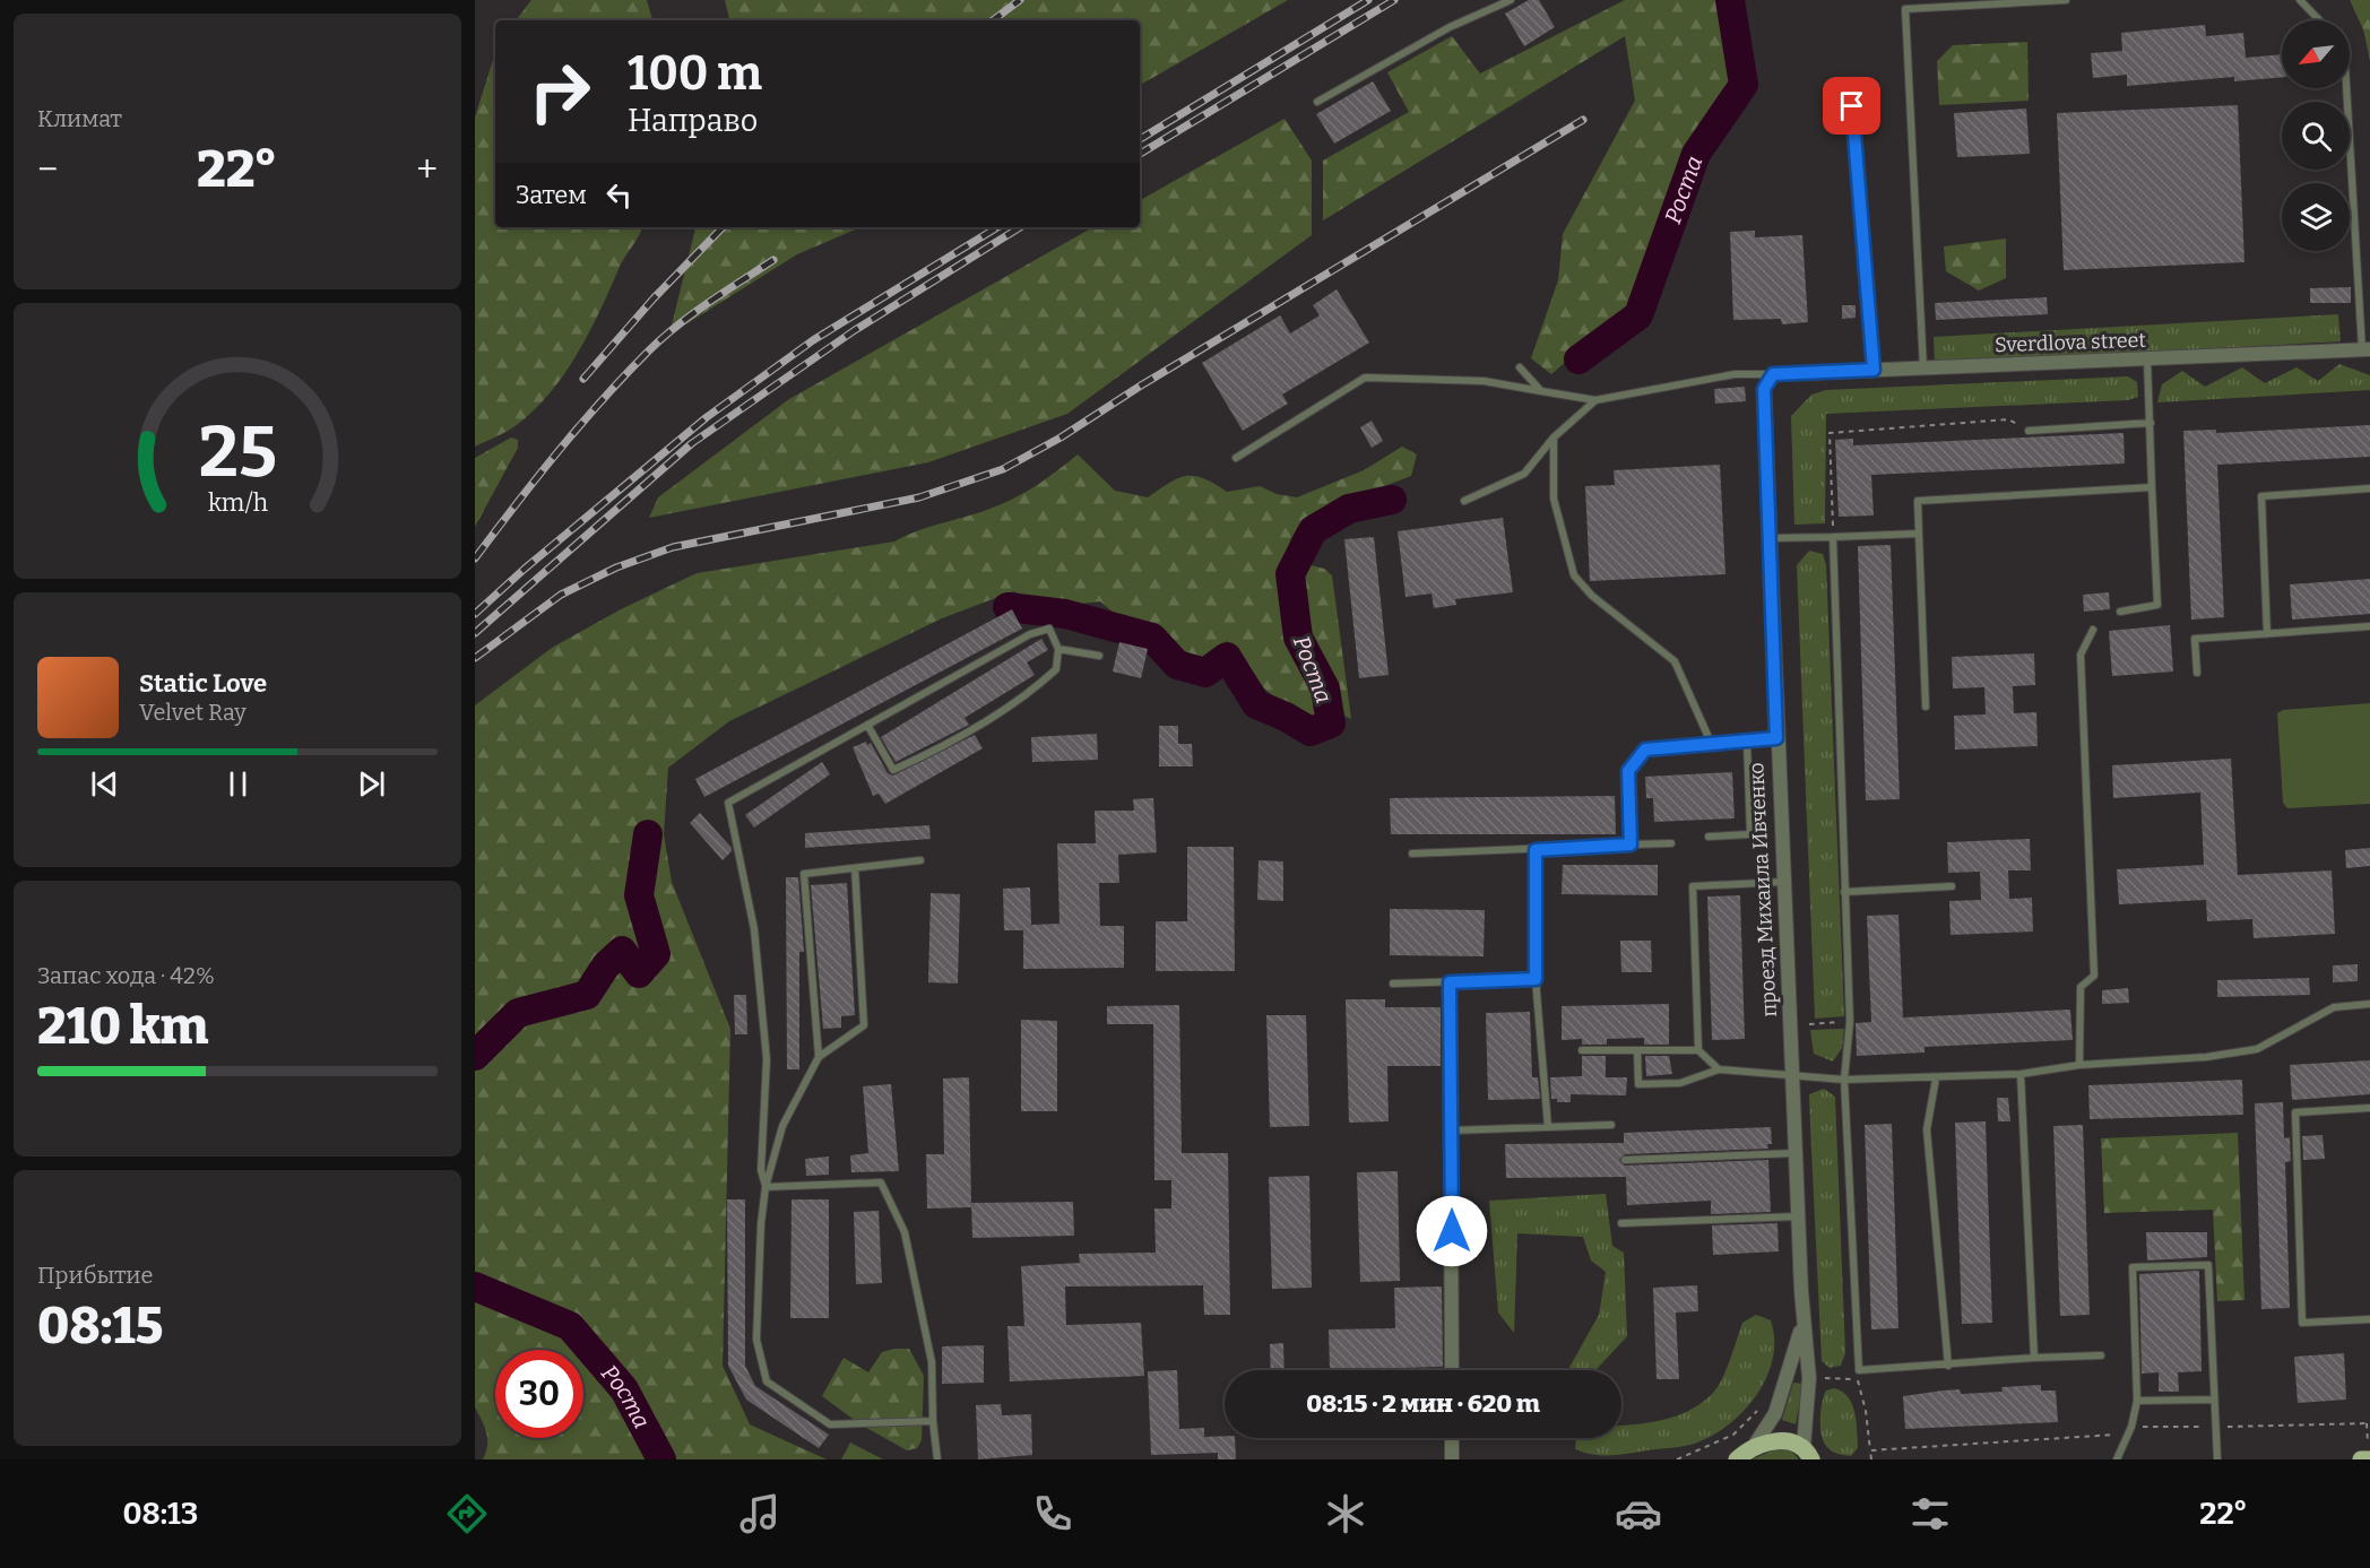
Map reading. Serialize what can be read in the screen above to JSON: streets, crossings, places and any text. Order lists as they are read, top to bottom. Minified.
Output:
{"streets":{"street":["Sverdlova street","проезд Михаила Ивченко"]},"crossings":[["Sverdlova street","проезд Михаила Ивченко"]],"water":["Роста"],"north":"bottom left","page":{"tile":["Климат",["Запас хода · 42%","210 km"],["Прибытие","08:15"]],"turn":["100 m","Направо"],"heat":["−","22°","+"],"then":"Затем","song":["Static Love","Velvet Ray"],"limit":"30","trip":"08:15 · 2 мин · 620 m","tabs":["08:13","22°"],"gauge":["25","km/h"]}}
